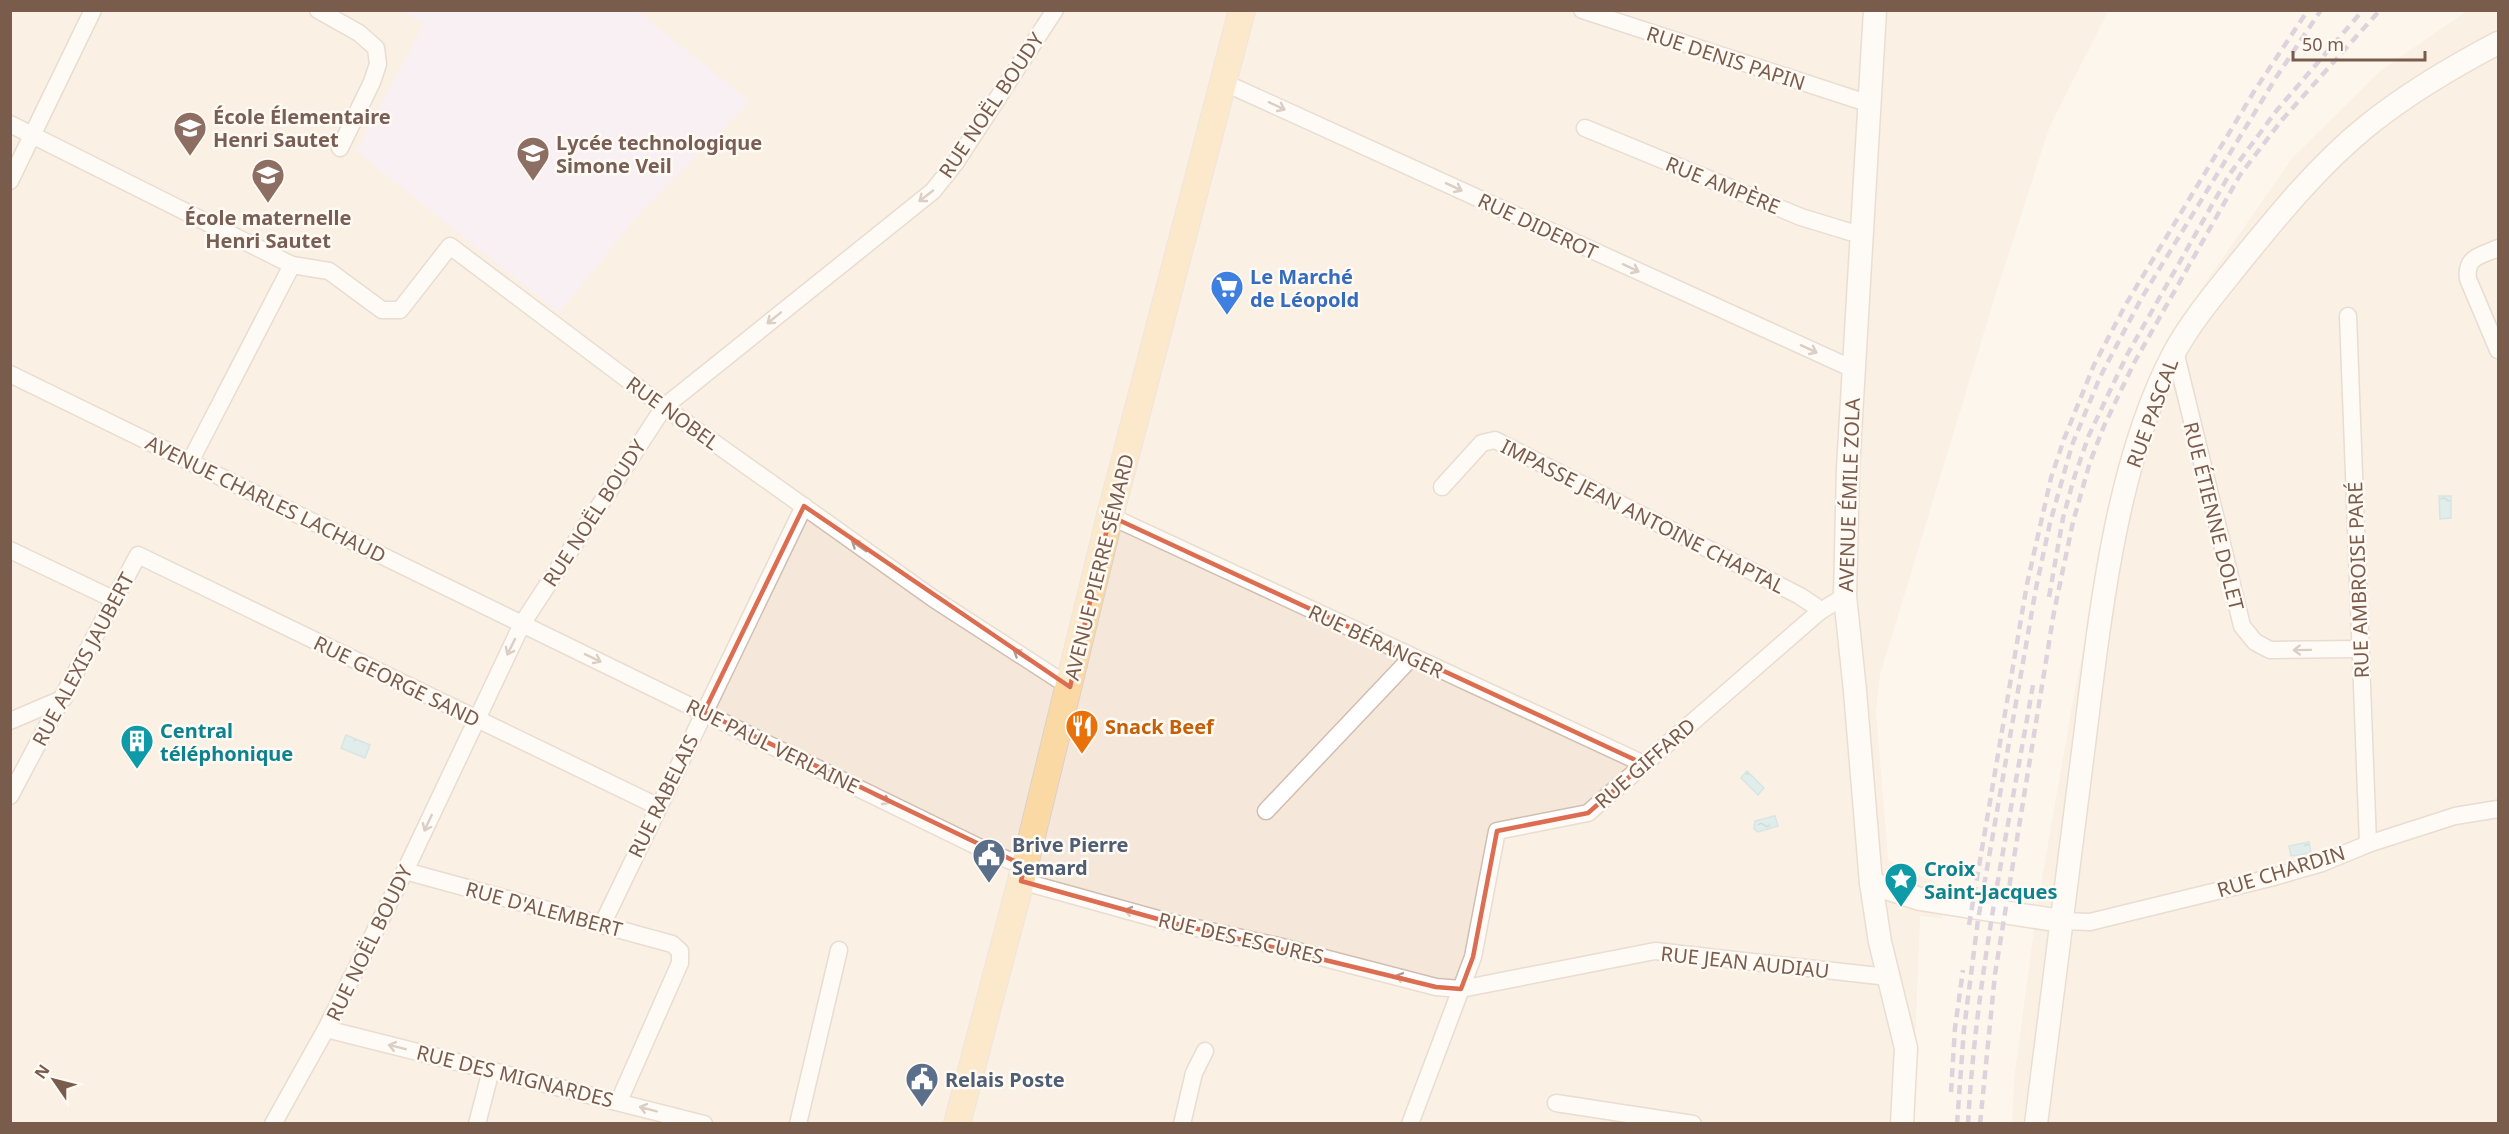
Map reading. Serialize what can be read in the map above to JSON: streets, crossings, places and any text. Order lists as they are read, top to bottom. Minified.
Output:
{"streets":{"main road":["RUE PASCAL","AVENUE ÉMILE ZOLA","AVENUE PIERRE SÉMARD"],"street":["RUE DENIS PAPIN","RUE NOËL BOUDY","RUE AMPÈRE","RUE DIDEROT","RUE NOBEL","AVENUE CHARLES LACHAUD","IMPASSE JEAN ANTOINE CHAPTAL","RUE ÉTIENNE DOLET","RUE AMBROISE PARÉ","RUE BÉRANGER","RUE ALEXIS JAUBERT","RUE GEORGE SAND","RUE PAUL VERLAINE","RUE GIFFARD","RUE RABELAIS","RUE CHARDIN","RUE D'ALEMBERT","RUE DES ESCURES","RUE JEAN AUDIAU","RUE DES MIGNARDES"]},"crossings":[["RUE DENIS PAPIN","AVENUE ÉMILE ZOLA"],["RUE NOËL BOUDY","RUE NOBEL"],["RUE NOËL BOUDY","AVENUE CHARLES LACHAUD"],["RUE NOËL BOUDY","RUE GEORGE SAND"],["RUE NOËL BOUDY","RUE PAUL VERLAINE"],["RUE NOËL BOUDY","RUE D'ALEMBERT"],["RUE NOËL BOUDY","RUE DES MIGNARDES"],["RUE AMPÈRE","AVENUE ÉMILE ZOLA"],["RUE DIDEROT","AVENUE ÉMILE ZOLA"],["RUE DIDEROT","AVENUE PIERRE SÉMARD"],["RUE NOBEL","AVENUE PIERRE SÉMARD"],["RUE NOBEL","RUE RABELAIS"],["RUE PASCAL","RUE ÉTIENNE DOLET"],["RUE PASCAL","RUE CHARDIN"],["AVENUE ÉMILE ZOLA","RUE GIFFARD"],["AVENUE ÉMILE ZOLA","RUE JEAN AUDIAU"],["AVENUE CHARLES LACHAUD","RUE PAUL VERLAINE"],["IMPASSE JEAN ANTOINE CHAPTAL","RUE GIFFARD"],["RUE ÉTIENNE DOLET","RUE AMBROISE PARÉ"],["AVENUE PIERRE SÉMARD","RUE BÉRANGER"],["AVENUE PIERRE SÉMARD","RUE PAUL VERLAINE"],["AVENUE PIERRE SÉMARD","RUE DES ESCURES"],["RUE AMBROISE PARÉ","RUE CHARDIN"],["RUE BÉRANGER","RUE GIFFARD"],["RUE ALEXIS JAUBERT","RUE GEORGE SAND"],["RUE GEORGE SAND","RUE RABELAIS"],["RUE PAUL VERLAINE","RUE RABELAIS"],["RUE PAUL VERLAINE","RUE DES ESCURES"],["RUE GIFFARD","RUE DES ESCURES"],["RUE GIFFARD","RUE JEAN AUDIAU"],["RUE RABELAIS","RUE D'ALEMBERT"],["RUE D'ALEMBERT","RUE DES MIGNARDES"],["RUE DES ESCURES","RUE JEAN AUDIAU"]],"one_way":["RUE NOËL BOUDY","RUE DIDEROT","RUE ÉTIENNE DOLET","RUE PAUL VERLAINE","RUE DES ESCURES","RUE DES MIGNARDES"],"places":{"school or university":["École Élementaire Henri Sautet","Lycée technologique Simone Veil","École maternelle Henri Sautet"],"supermarket":["Le Marché de Léopold"],"restaurant":["Snack Beef"],"building":["Central téléphonique"],"public building":["Brive Pierre Semard","Relais Poste"],"place":["Croix Saint-Jacques"]},"scale_bar":"50 m","north":"top left"}
